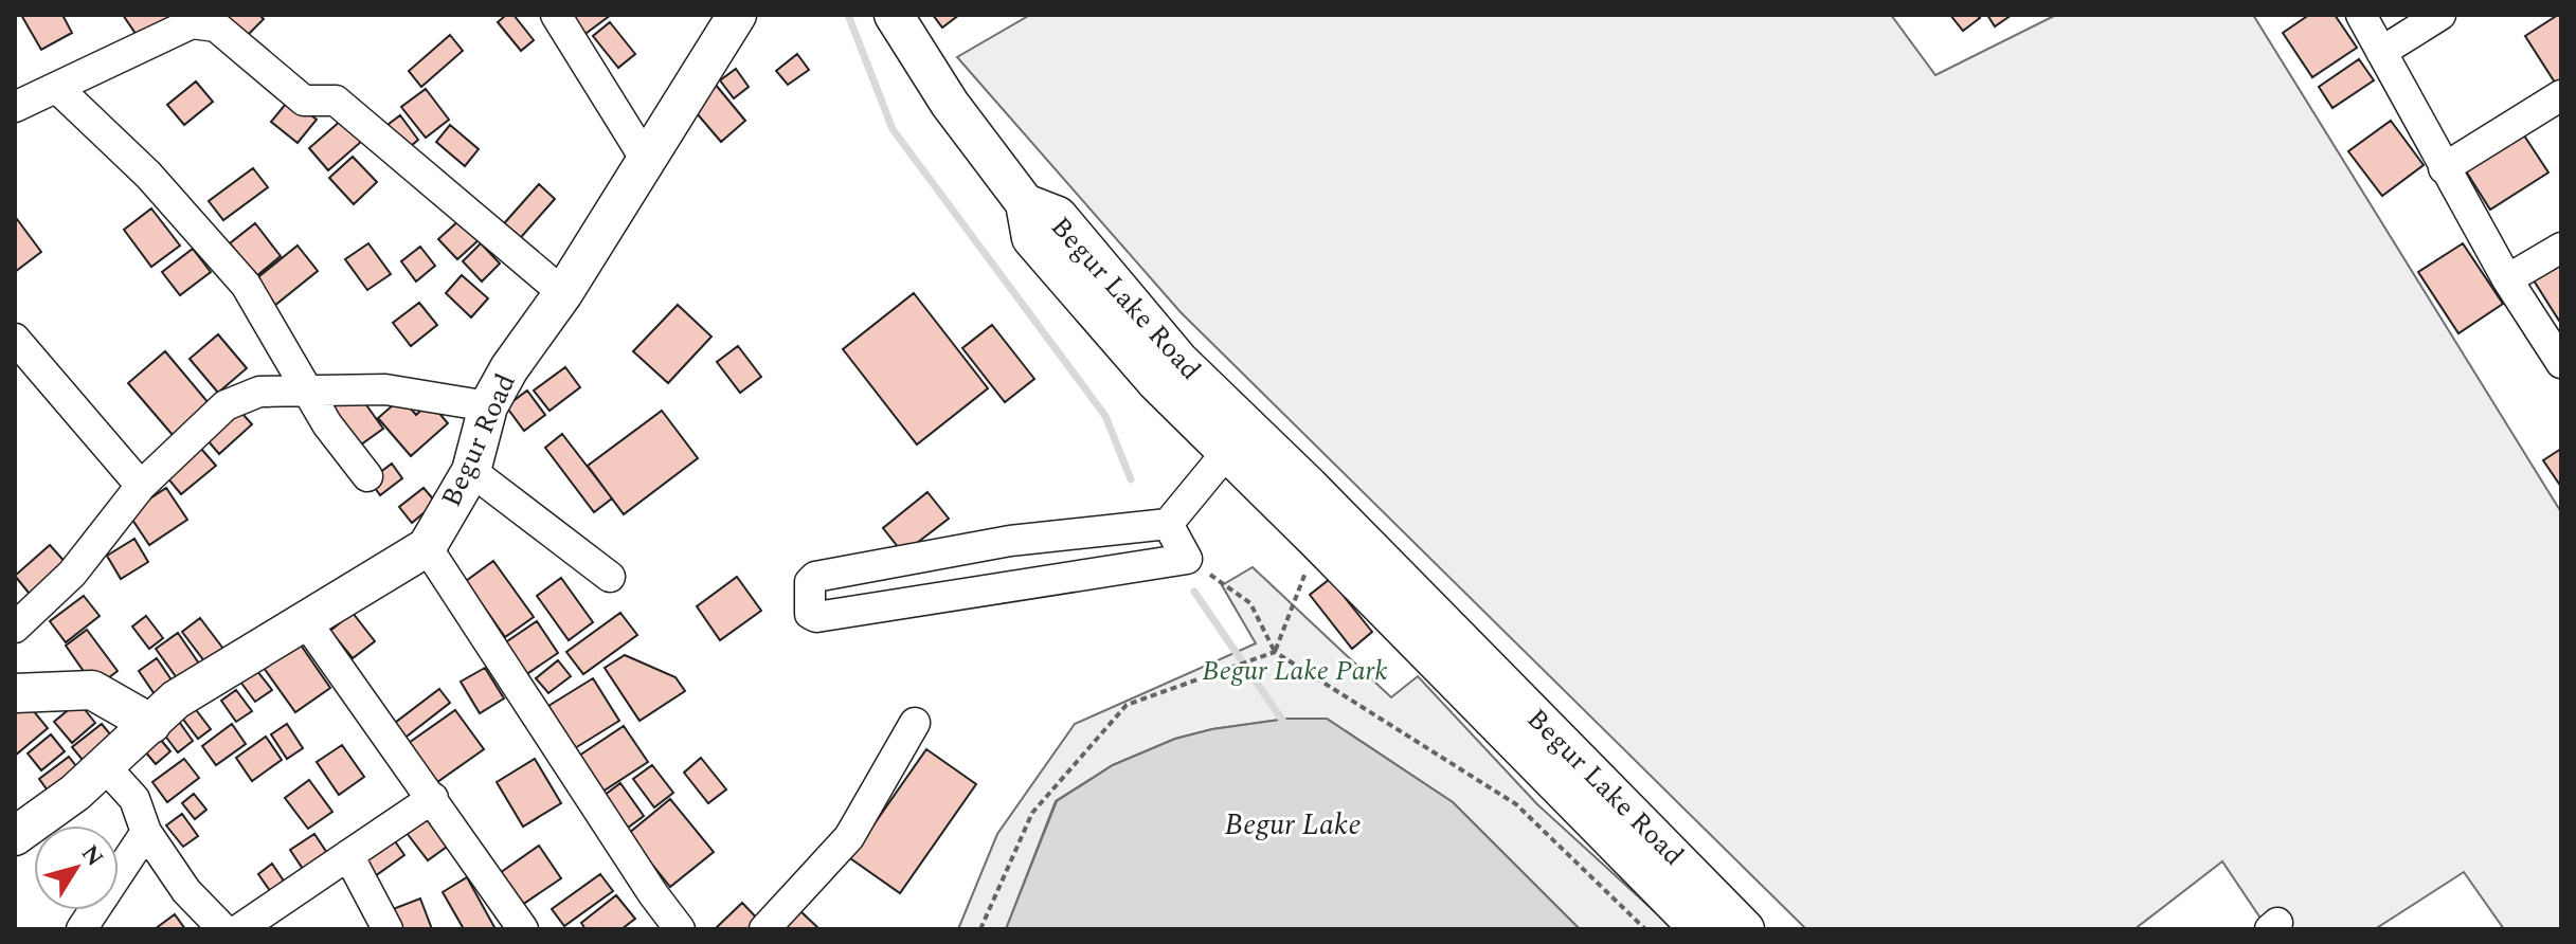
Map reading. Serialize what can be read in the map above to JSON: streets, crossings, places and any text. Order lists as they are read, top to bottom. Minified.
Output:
{"streets":{"main road":["Begur Lake Road","Begur Road"]},"water":["Begur Lake"],"parks":["Begur Lake Park"],"north":"top right"}
